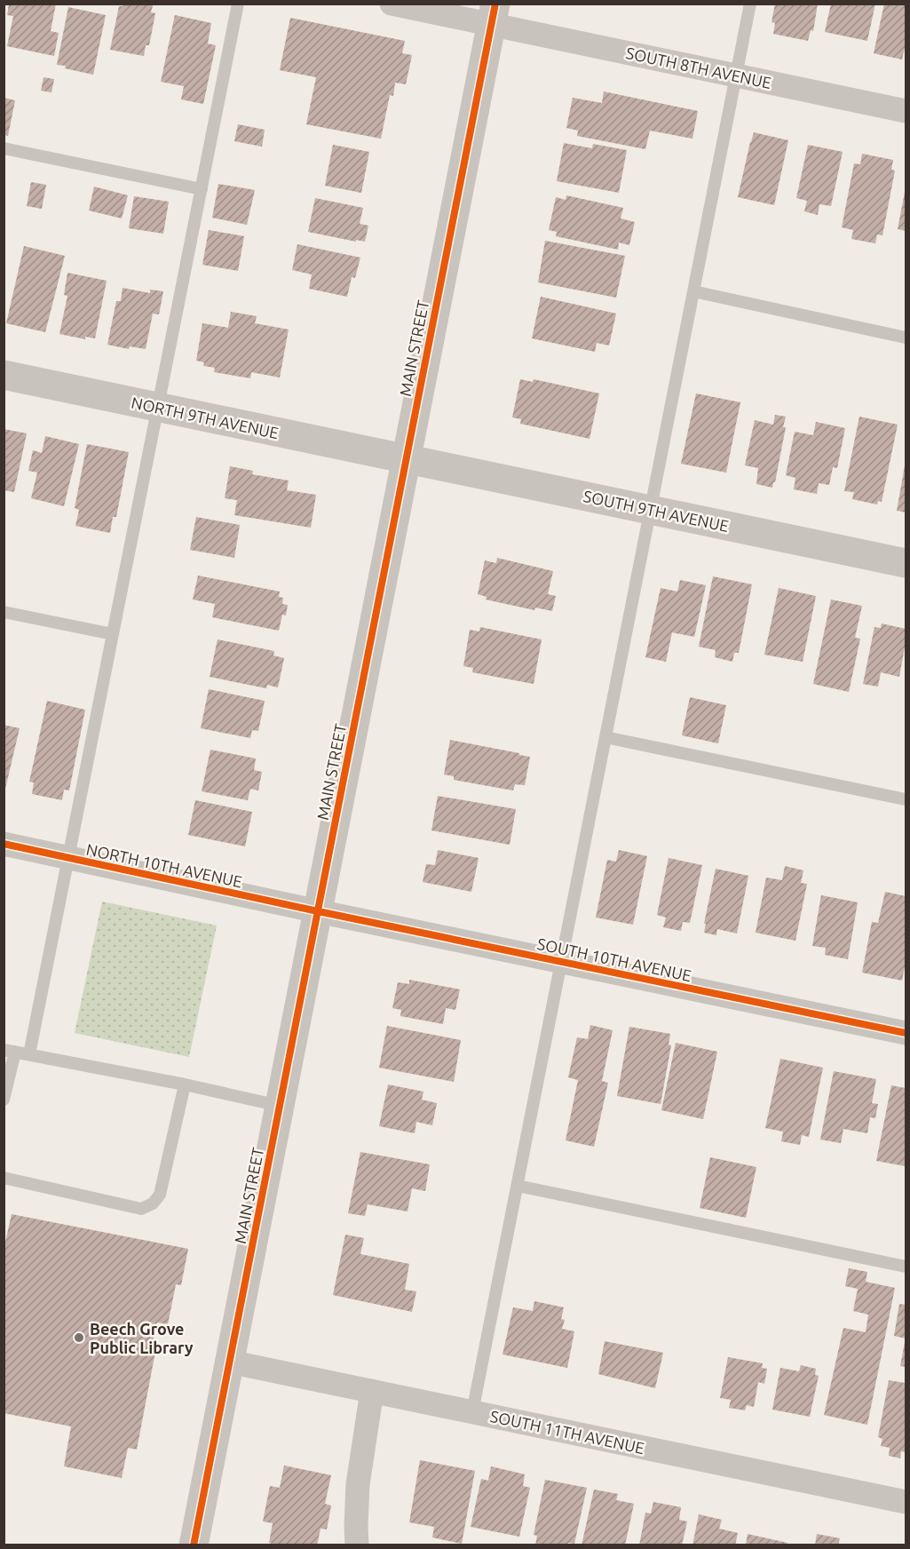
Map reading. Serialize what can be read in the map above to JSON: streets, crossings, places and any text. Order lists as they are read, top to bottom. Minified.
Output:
{"streets":{"street":["SOUTH 8TH AVENUE","MAIN STREET","NORTH 9TH AVENUE","SOUTH 9TH AVENUE","NORTH 10TH AVENUE","SOUTH 10TH AVENUE","SOUTH 11TH AVENUE"]},"crossings":[["SOUTH 8TH AVENUE","MAIN STREET"],["MAIN STREET","NORTH 9TH AVENUE"],["MAIN STREET","SOUTH 9TH AVENUE"],["MAIN STREET","NORTH 10TH AVENUE"],["MAIN STREET","SOUTH 10TH AVENUE"],["MAIN STREET","SOUTH 11TH AVENUE"],["NORTH 9TH AVENUE","SOUTH 9TH AVENUE"],["NORTH 10TH AVENUE","SOUTH 10TH AVENUE"]],"places":["Beech Grove Public Library"]}
